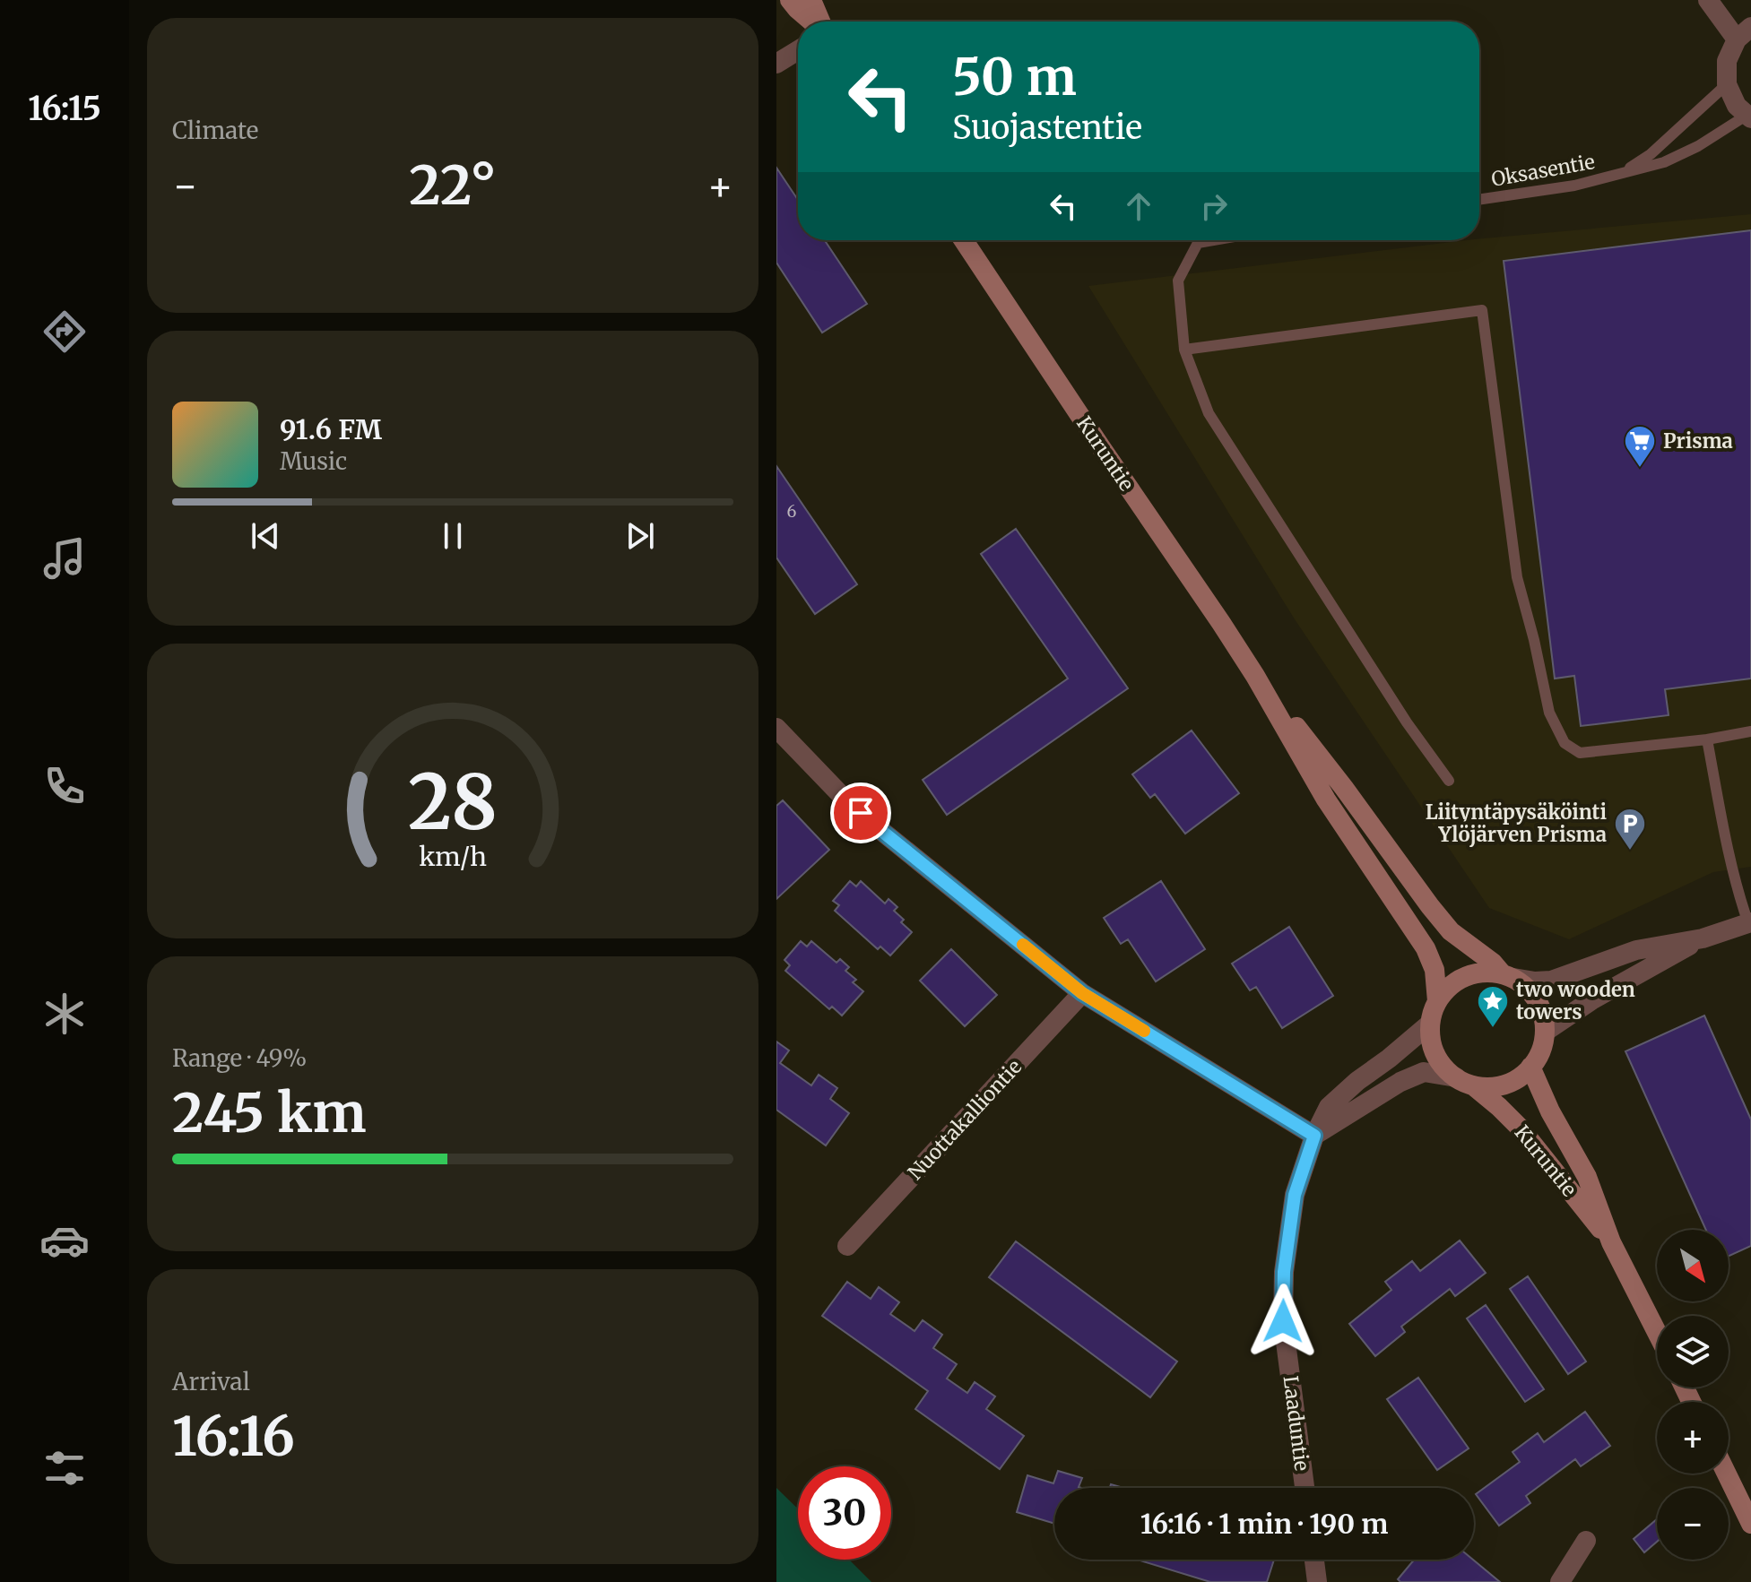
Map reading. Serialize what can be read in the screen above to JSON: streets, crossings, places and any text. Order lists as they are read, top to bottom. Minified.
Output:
{"streets":{"main road":["Kuruntie"],"street":["Nuottakalliontie","Laaduntie"],"lane":["Oksasentie"]},"crossings":[["Kuruntie","Laaduntie"]],"places":{"supermarket":["Prisma"],"parking":["Liityntäpysäköinti Ylöjärven Prisma"],"place":["two wooden towers"]},"house_numbers":["6"],"north":"bottom right","page":{"tabs":"16:15","tile":["Climate",["Range · 49%","245 km"],["Arrival","16:16"]],"turn":["50 m","Suojastentie"],"heat":["−","22°","+"],"song":["91.6 FM","Music"],"map_buttons":["+","−"],"limit":"30","trip":"16:16 · 1 min · 190 m","gauge":["28","km/h"]}}
